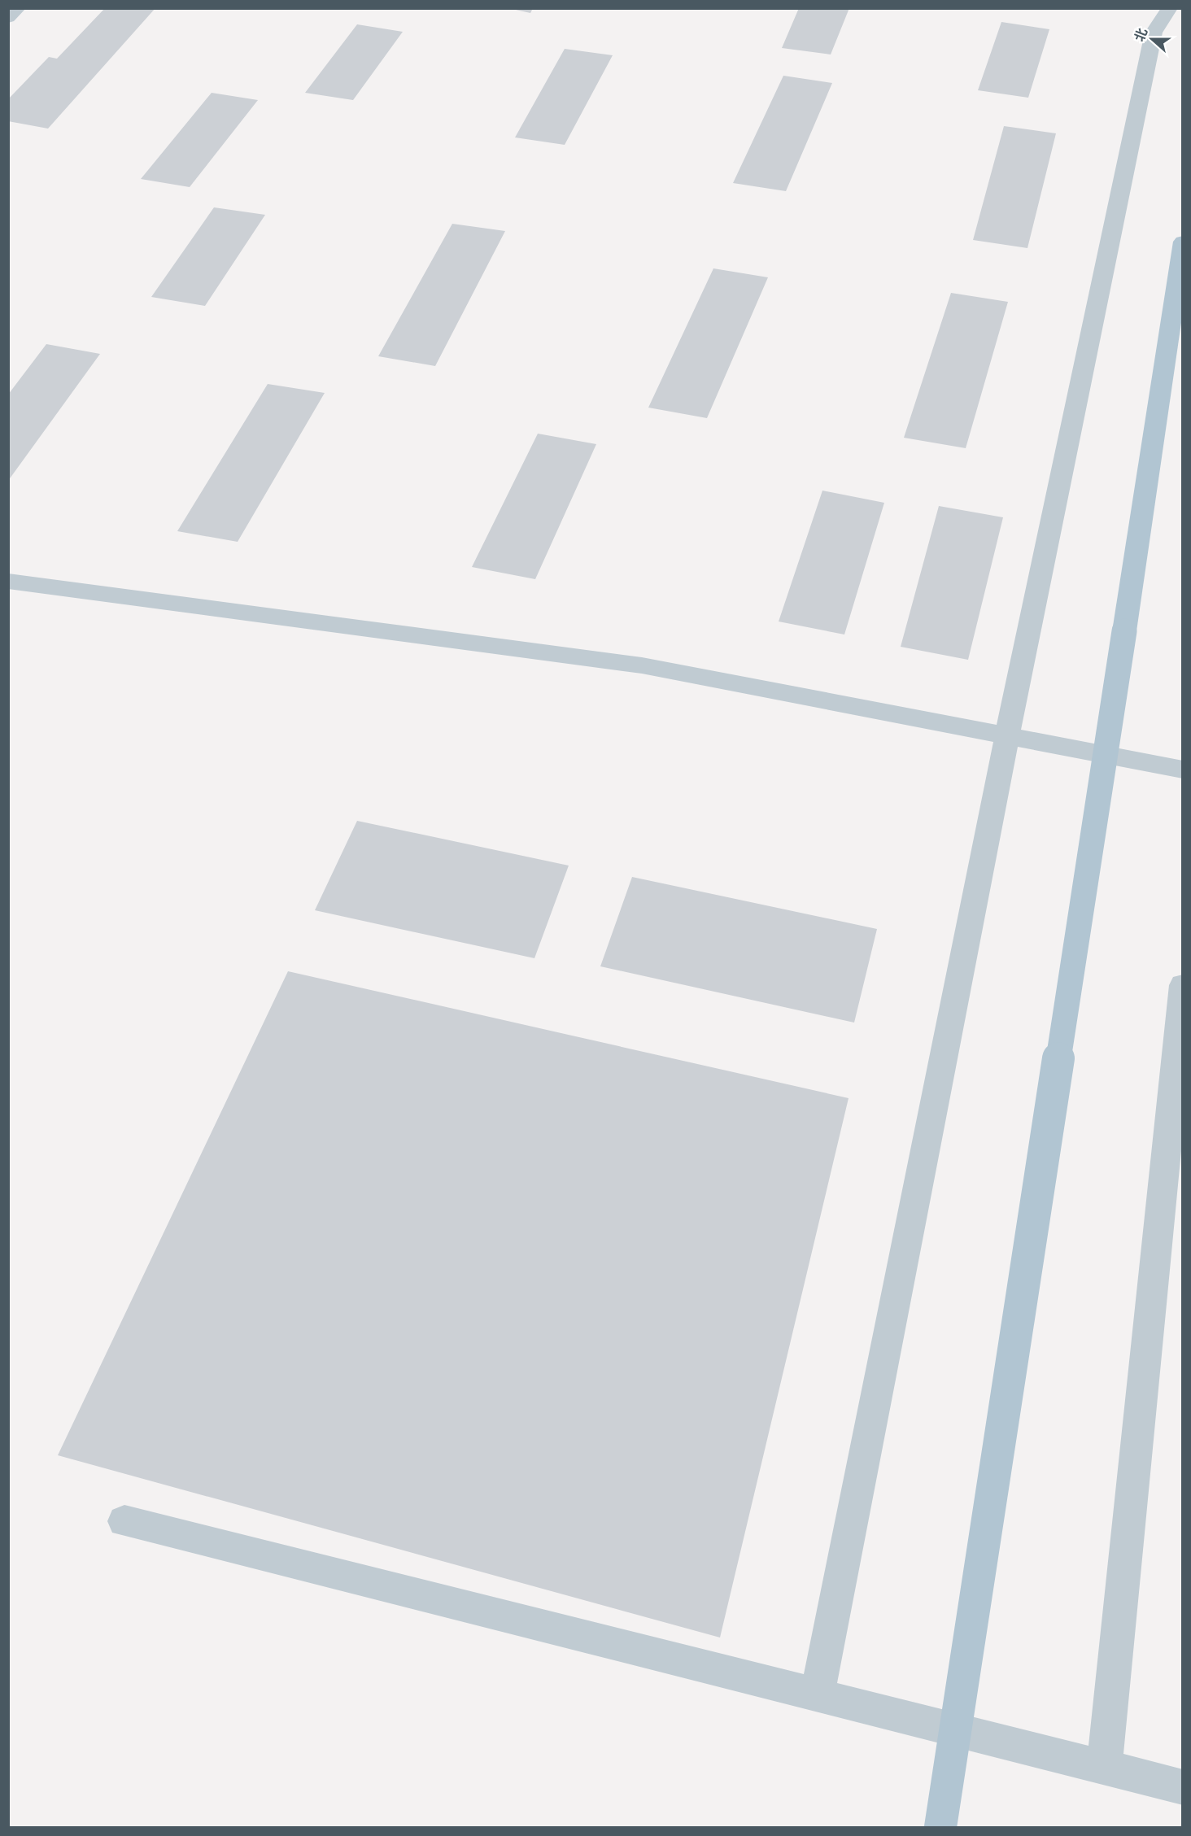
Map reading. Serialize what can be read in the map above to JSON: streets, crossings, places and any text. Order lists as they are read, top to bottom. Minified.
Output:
{"north":"left"}
